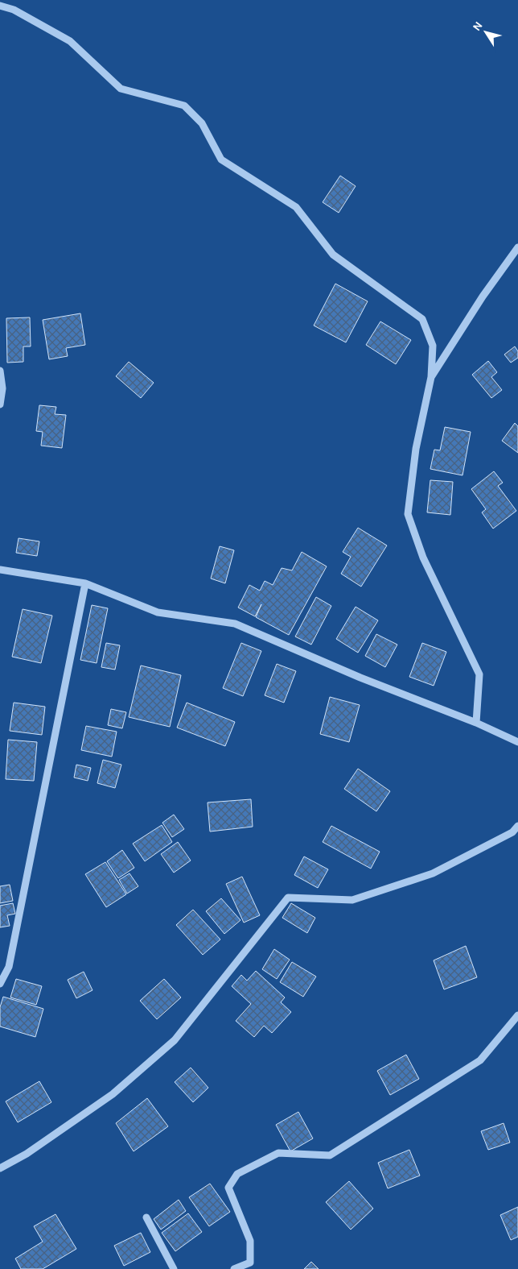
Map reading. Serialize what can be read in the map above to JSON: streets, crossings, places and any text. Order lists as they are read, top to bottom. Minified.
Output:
{"north":"top left"}
